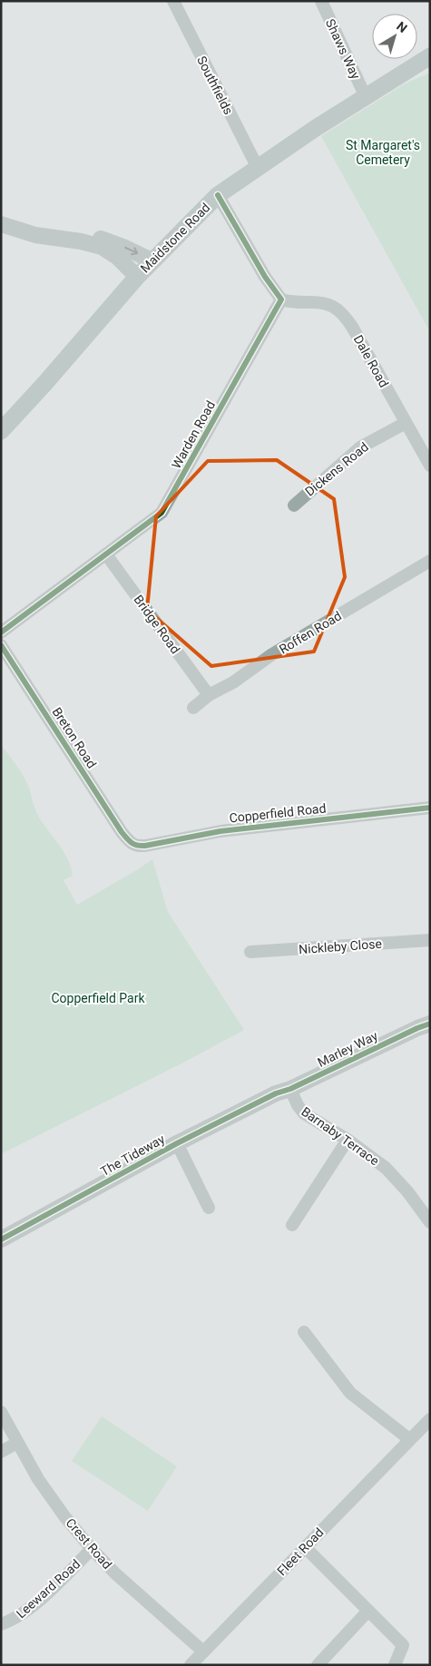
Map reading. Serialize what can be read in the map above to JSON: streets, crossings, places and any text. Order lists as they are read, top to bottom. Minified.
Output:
{"streets":{"main road":["Maidstone Road"],"street":["Shaws Way","Southfields","Dale Road","Warden Road","Dickens Road","Bridge Road","Roffen Road","Breton Road","Copperfield Road","Nickleby Close","Marley Way","Barnaby Terrace","The Tideway","Crest Road","Fleet Road","Leeward Road"]},"crossings":[["Shaws Way","Maidstone Road"],["Southfields","Maidstone Road"],["Dale Road","Warden Road"],["Dale Road","Dickens Road"],["Warden Road","Bridge Road"],["Bridge Road","Roffen Road"],["Breton Road","Copperfield Road"],["Marley Way","Barnaby Terrace"],["Marley Way","The Tideway"],["Barnaby Terrace","The Tideway"],["Crest Road","Fleet Road"],["Crest Road","Leeward Road"]],"parks":["St Margaret's Cemetery","Copperfield Park"],"north":"top right"}
